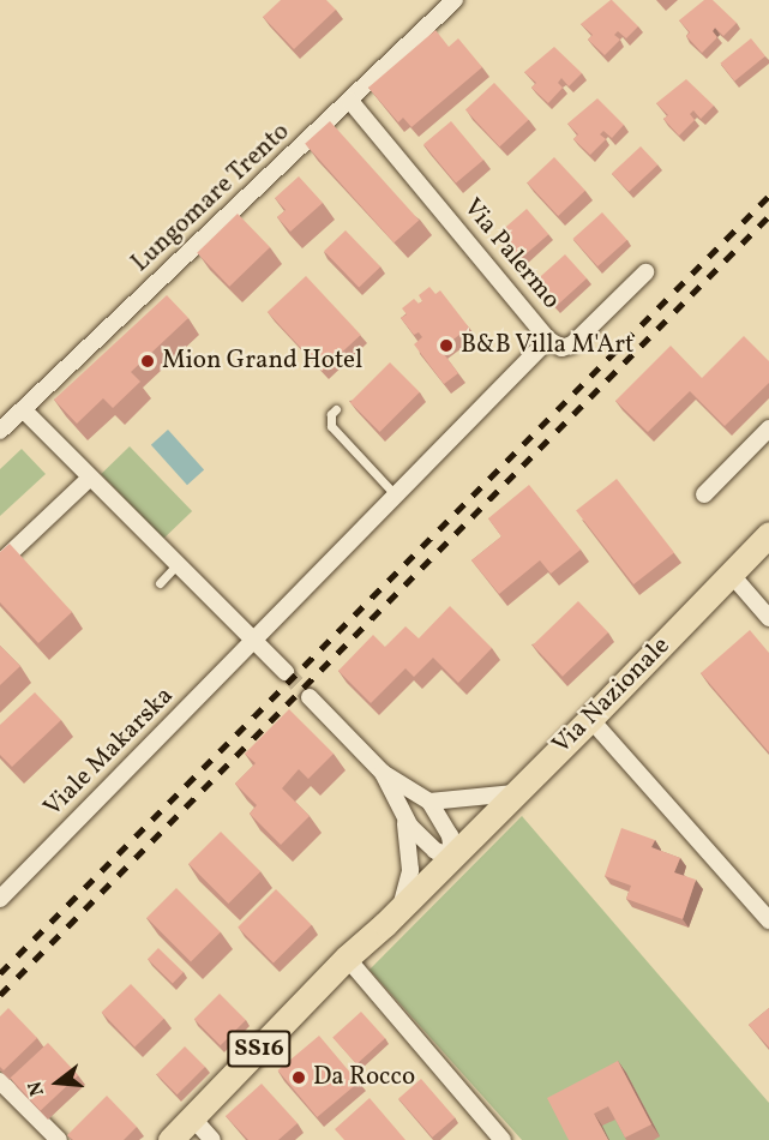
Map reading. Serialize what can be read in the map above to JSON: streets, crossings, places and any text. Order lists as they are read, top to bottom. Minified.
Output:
{"streets":{"main road":["Via Nazionale","SS16"],"street":["Lungomare Trento","Via Palermo","Viale Makarska"]},"crossings":[["Lungomare Trento","Via Palermo"],["Via Palermo","Viale Makarska"],["Via Nazionale","SS16"]],"places":["B&B Villa M'Art","Mion Grand Hotel","Da Rocco"],"north":"left"}
